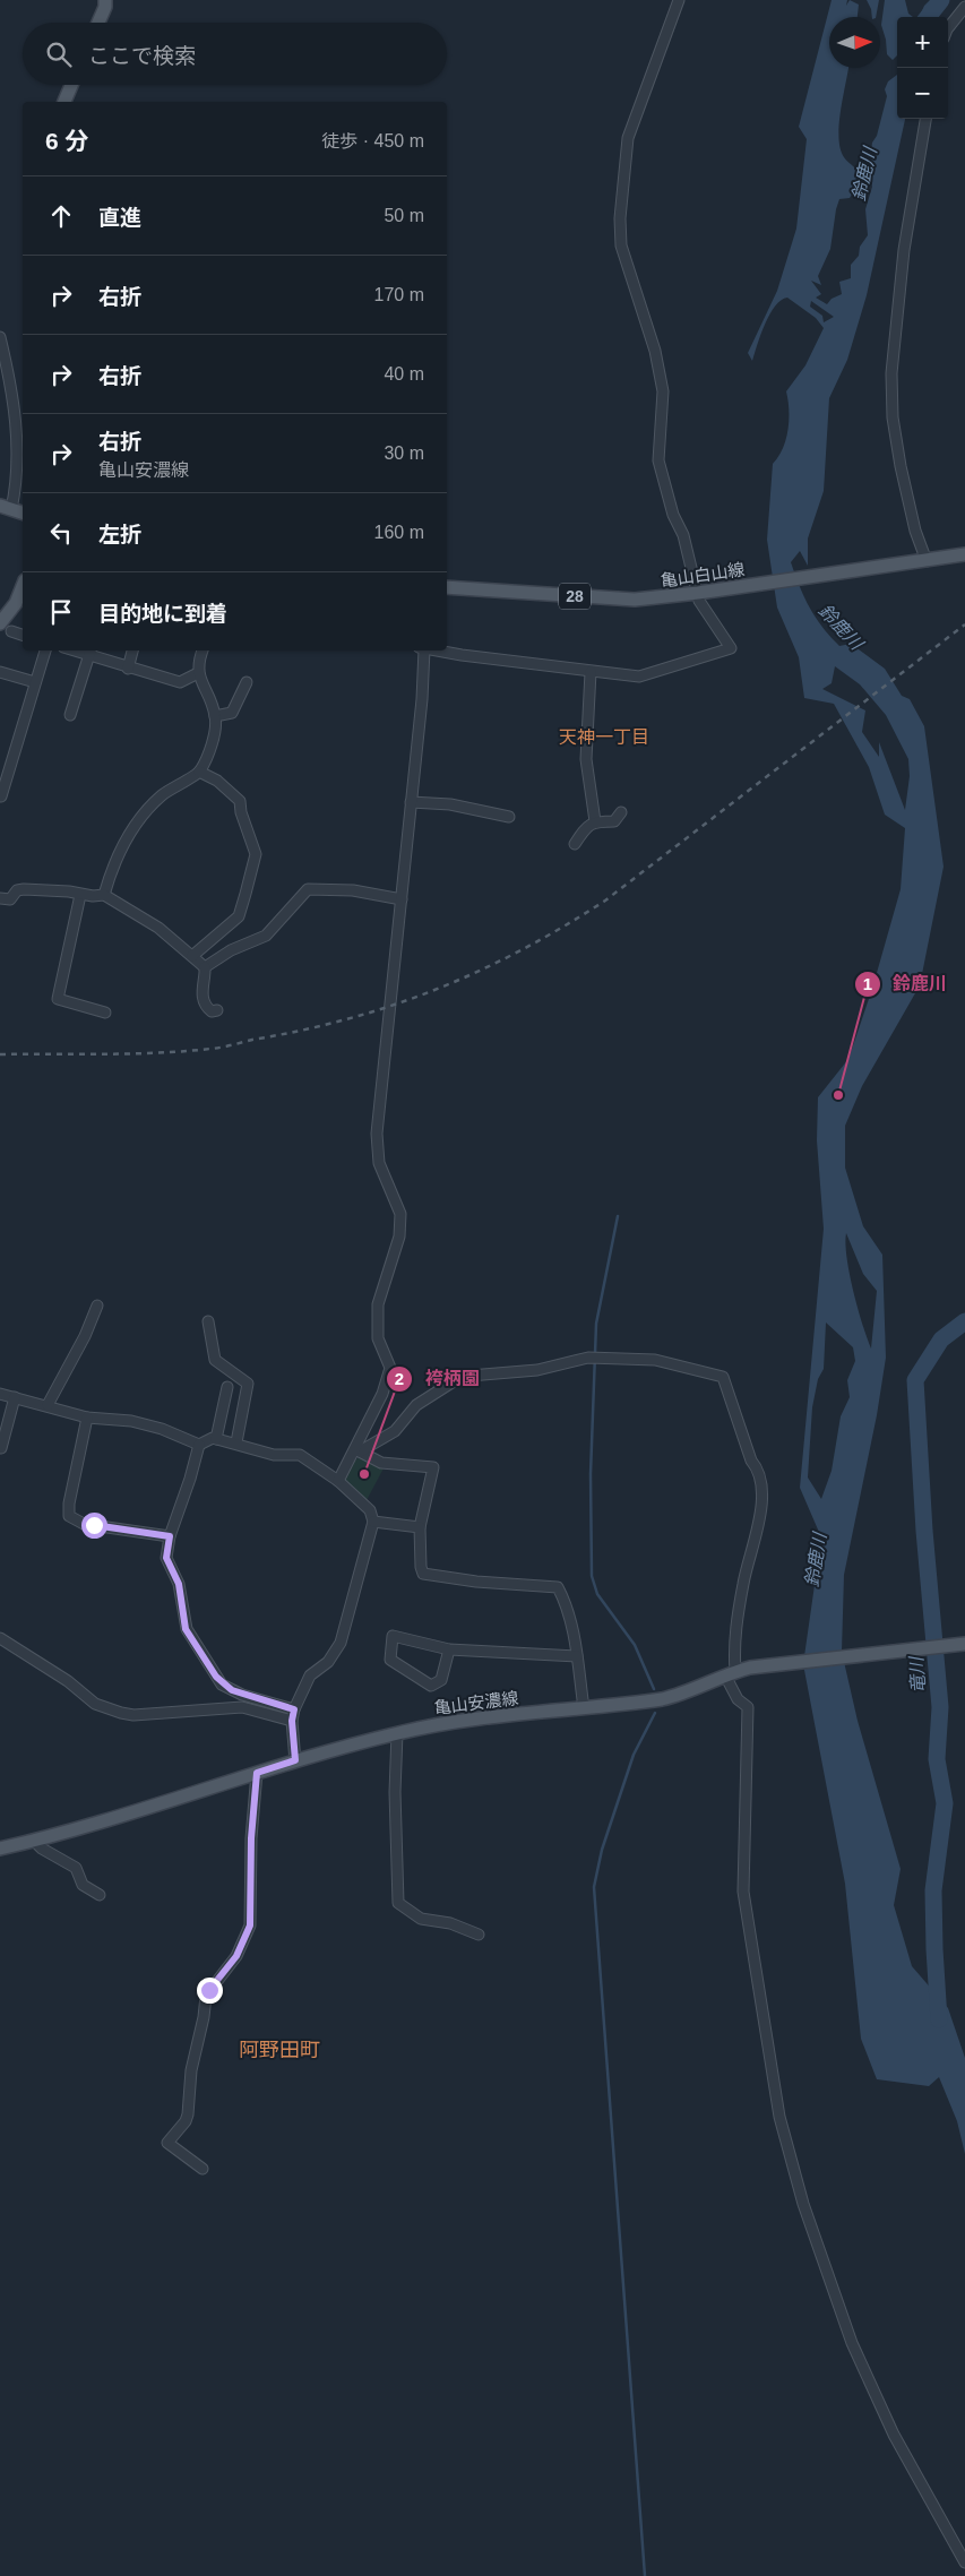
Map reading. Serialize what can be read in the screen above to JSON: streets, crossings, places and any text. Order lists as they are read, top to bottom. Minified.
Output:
{"streets":{"main road":["亀山白山線","28","亀山安濃線"]},"districts":["天神一丁目","阿野田町"],"water":["鈴鹿川","竜川"],"places":["鈴鹿川","袴柄園"],"north":"right","page":{"map_buttons":["+","−"],"search":"ここで検索","heading":["6 分","徒歩 · 450 m"],"list":[["直進","50 m"],["右折","170 m"],["右折","40 m"],["右折","亀山安濃線","30 m"],["左折","160 m"],"目的地に到着"]}}
